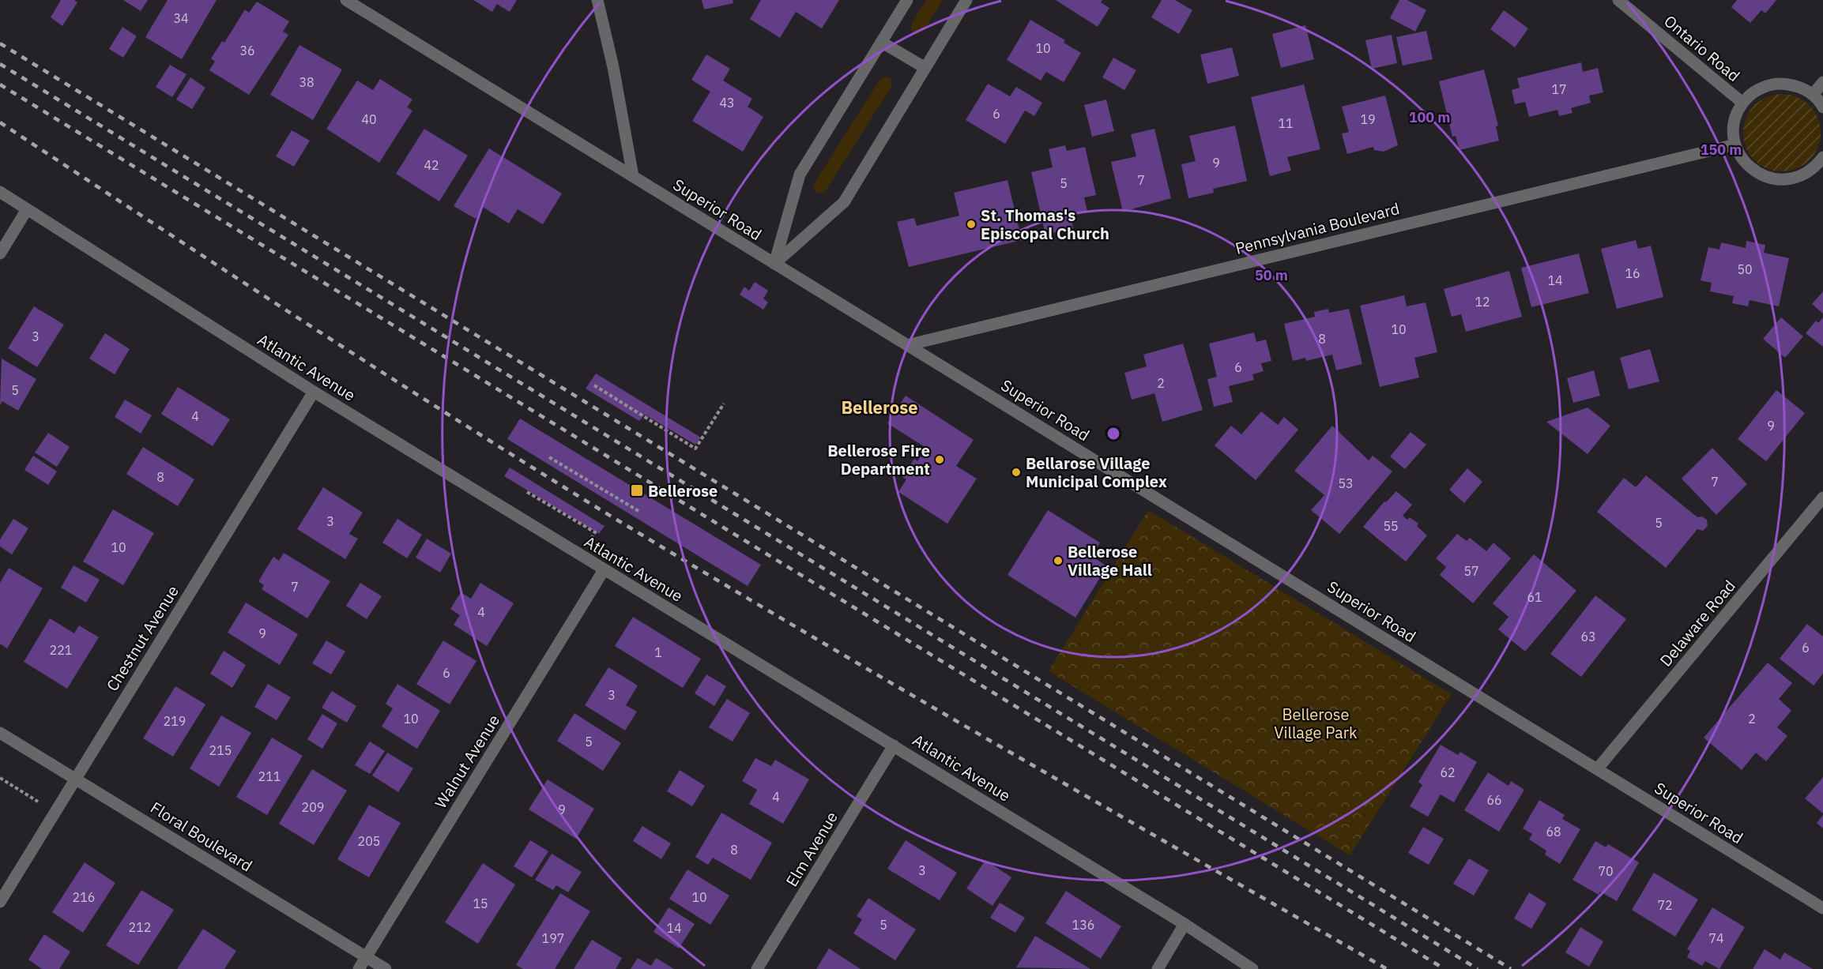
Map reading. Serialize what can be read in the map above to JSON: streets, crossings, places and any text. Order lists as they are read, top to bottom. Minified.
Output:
{"streets":{"street":["Ontario Road","Superior Road","Pennsylvania Boulevard","Atlantic Avenue","Delaware Road","Chestnut Avenue","Walnut Avenue","Floral Boulevard","Elm Avenue"]},"crossings":[["Ontario Road","Pennsylvania Boulevard"],["Superior Road","Pennsylvania Boulevard"],["Superior Road","Delaware Road"],["Atlantic Avenue","Chestnut Avenue"],["Atlantic Avenue","Walnut Avenue"],["Atlantic Avenue","Elm Avenue"],["Chestnut Avenue","Floral Boulevard"],["Walnut Avenue","Floral Boulevard"]],"districts":["Bellerose"],"parks":["Bellerose Village Park"],"places":{"other":["St. Thomas's Episcopal Church","Bellerose Fire Department","Bellarose Village Municipal Complex","Bellerose Village Hall"],"transit":["Bellerose"]},"house_numbers":["34","10","36","38","17","43","6","40","19","11","9","42","7","5","50","16","14","12","10","3","8","6","2","5","4","9","8","7","53","3","5","55","10","57","7","61","4","9","63","6","221","1","6","3","10","2","219","5","215","62","211","4","66","209","9","68","205","8","3","70","216","10","15","72","5","136","212","14","197","74"],"rings":["100 m","150 m","50 m"]}
